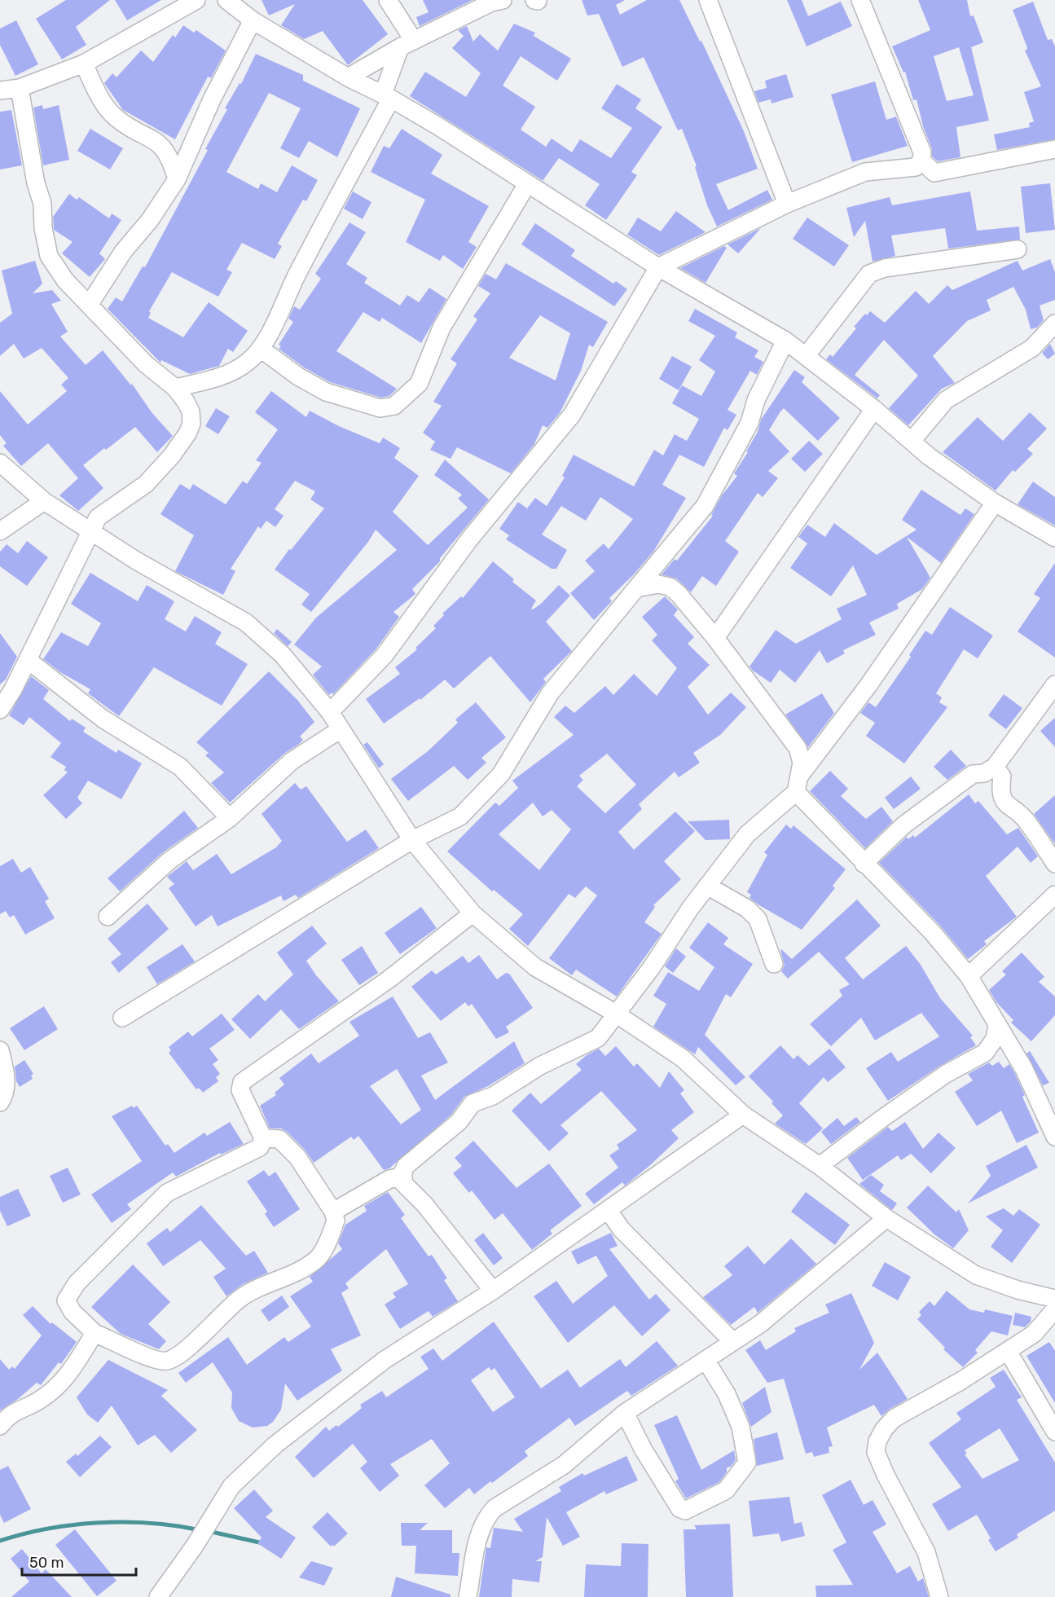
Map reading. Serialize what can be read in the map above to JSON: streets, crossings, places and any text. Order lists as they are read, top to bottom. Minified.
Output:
{"scale_bar":"50 m"}
